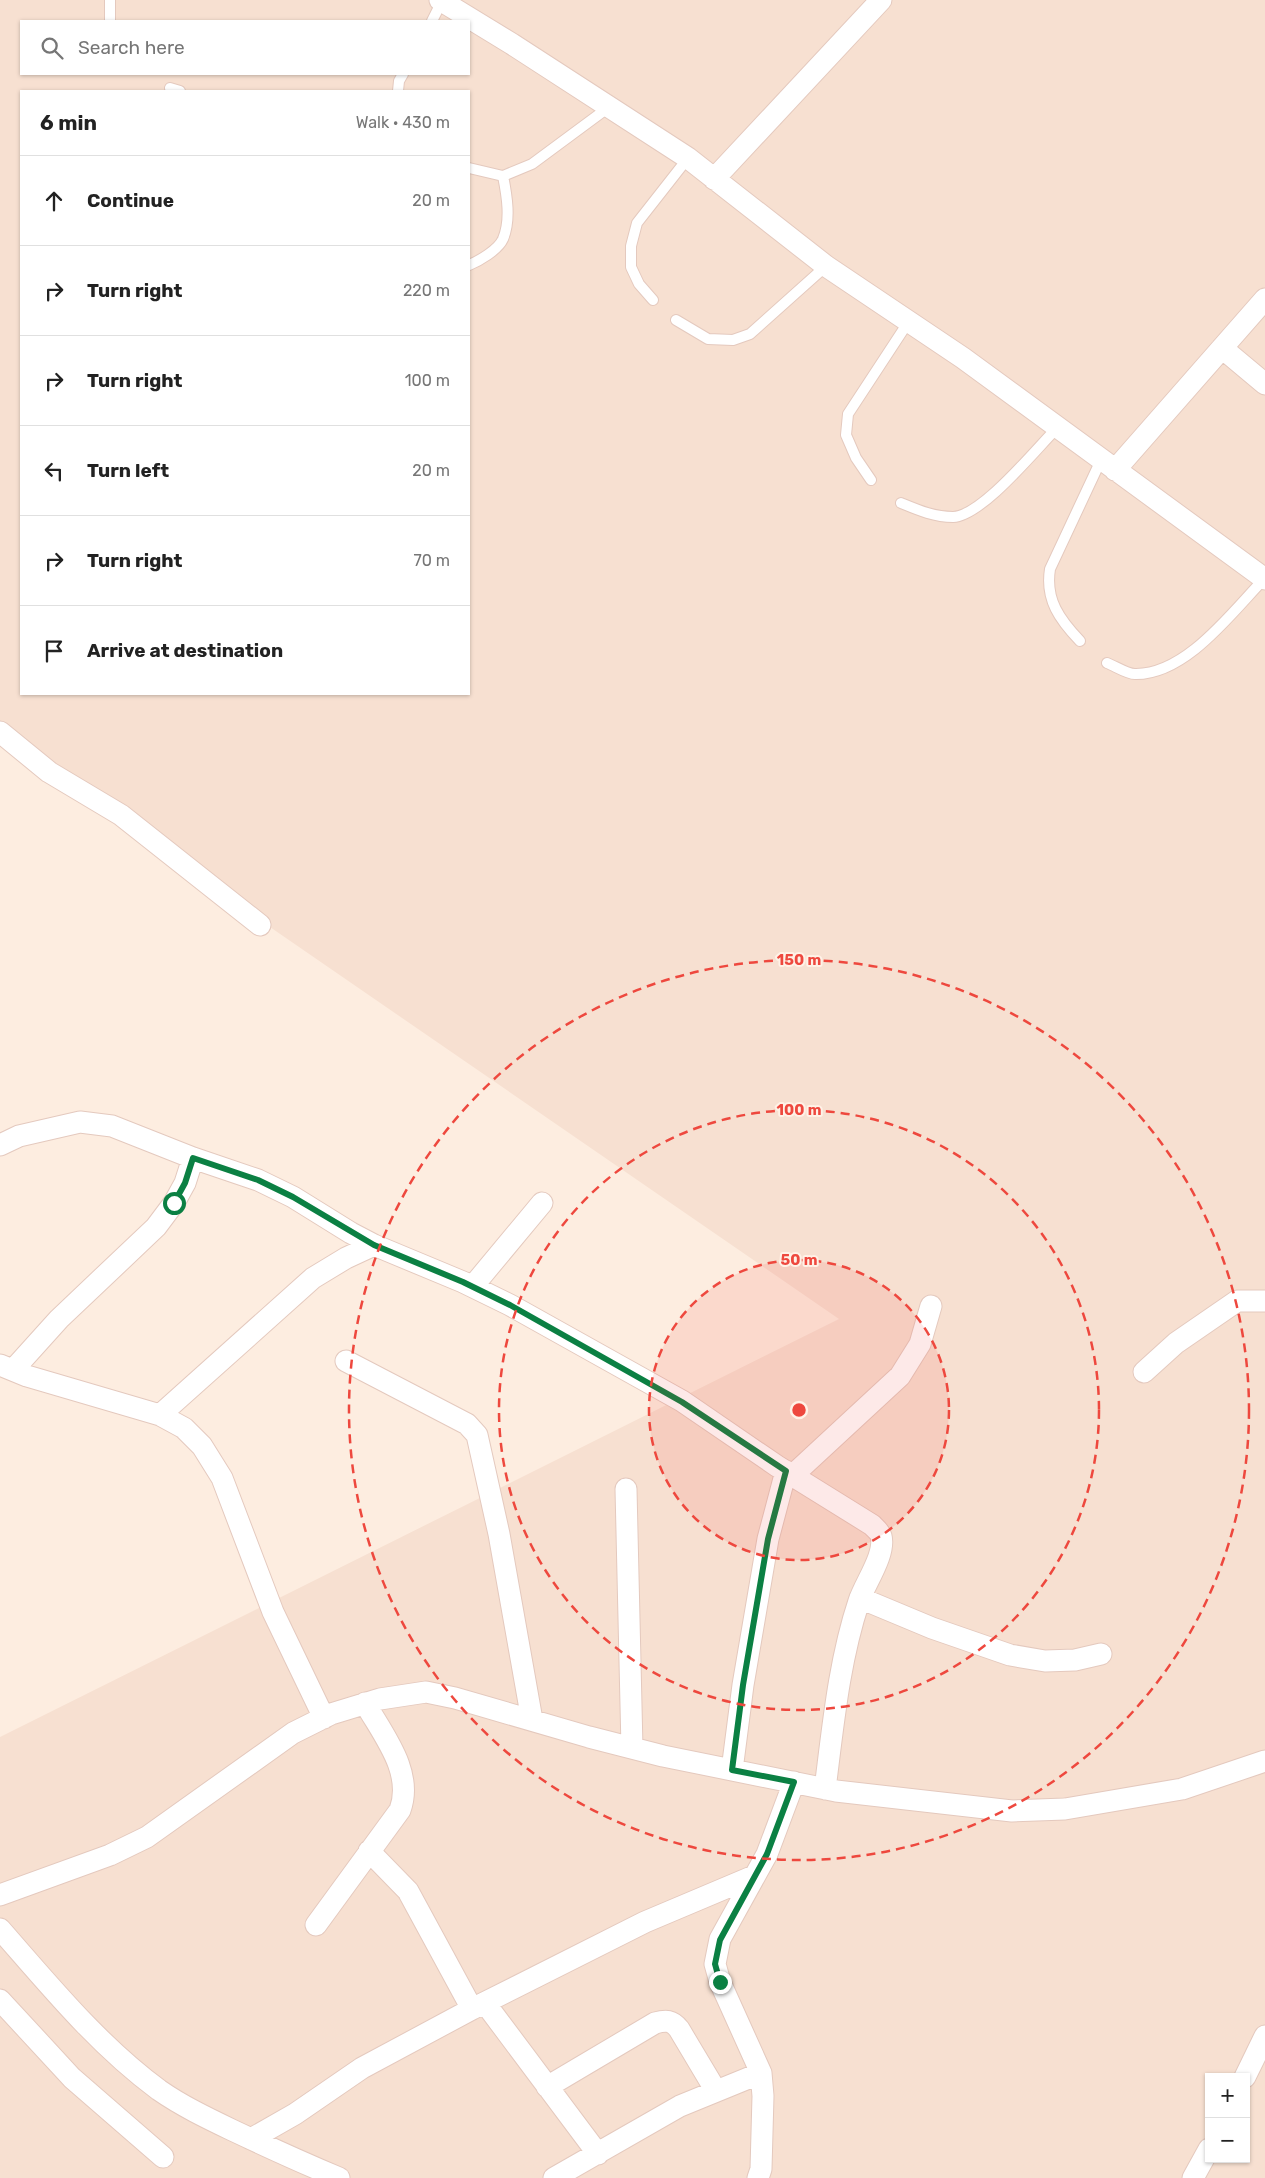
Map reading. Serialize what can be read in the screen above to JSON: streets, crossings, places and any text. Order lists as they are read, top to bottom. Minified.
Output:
{"page":{"search":"Search here","heading":["6 min","Walk · 430 m"],"list":[["Continue","20 m"],["Turn right","220 m"],["Turn right","100 m"],["Turn left","20 m"],["Turn right","70 m"],"Arrive at destination"],"map_buttons":["+","−"]},"rings":["150 m","100 m","50 m"]}
